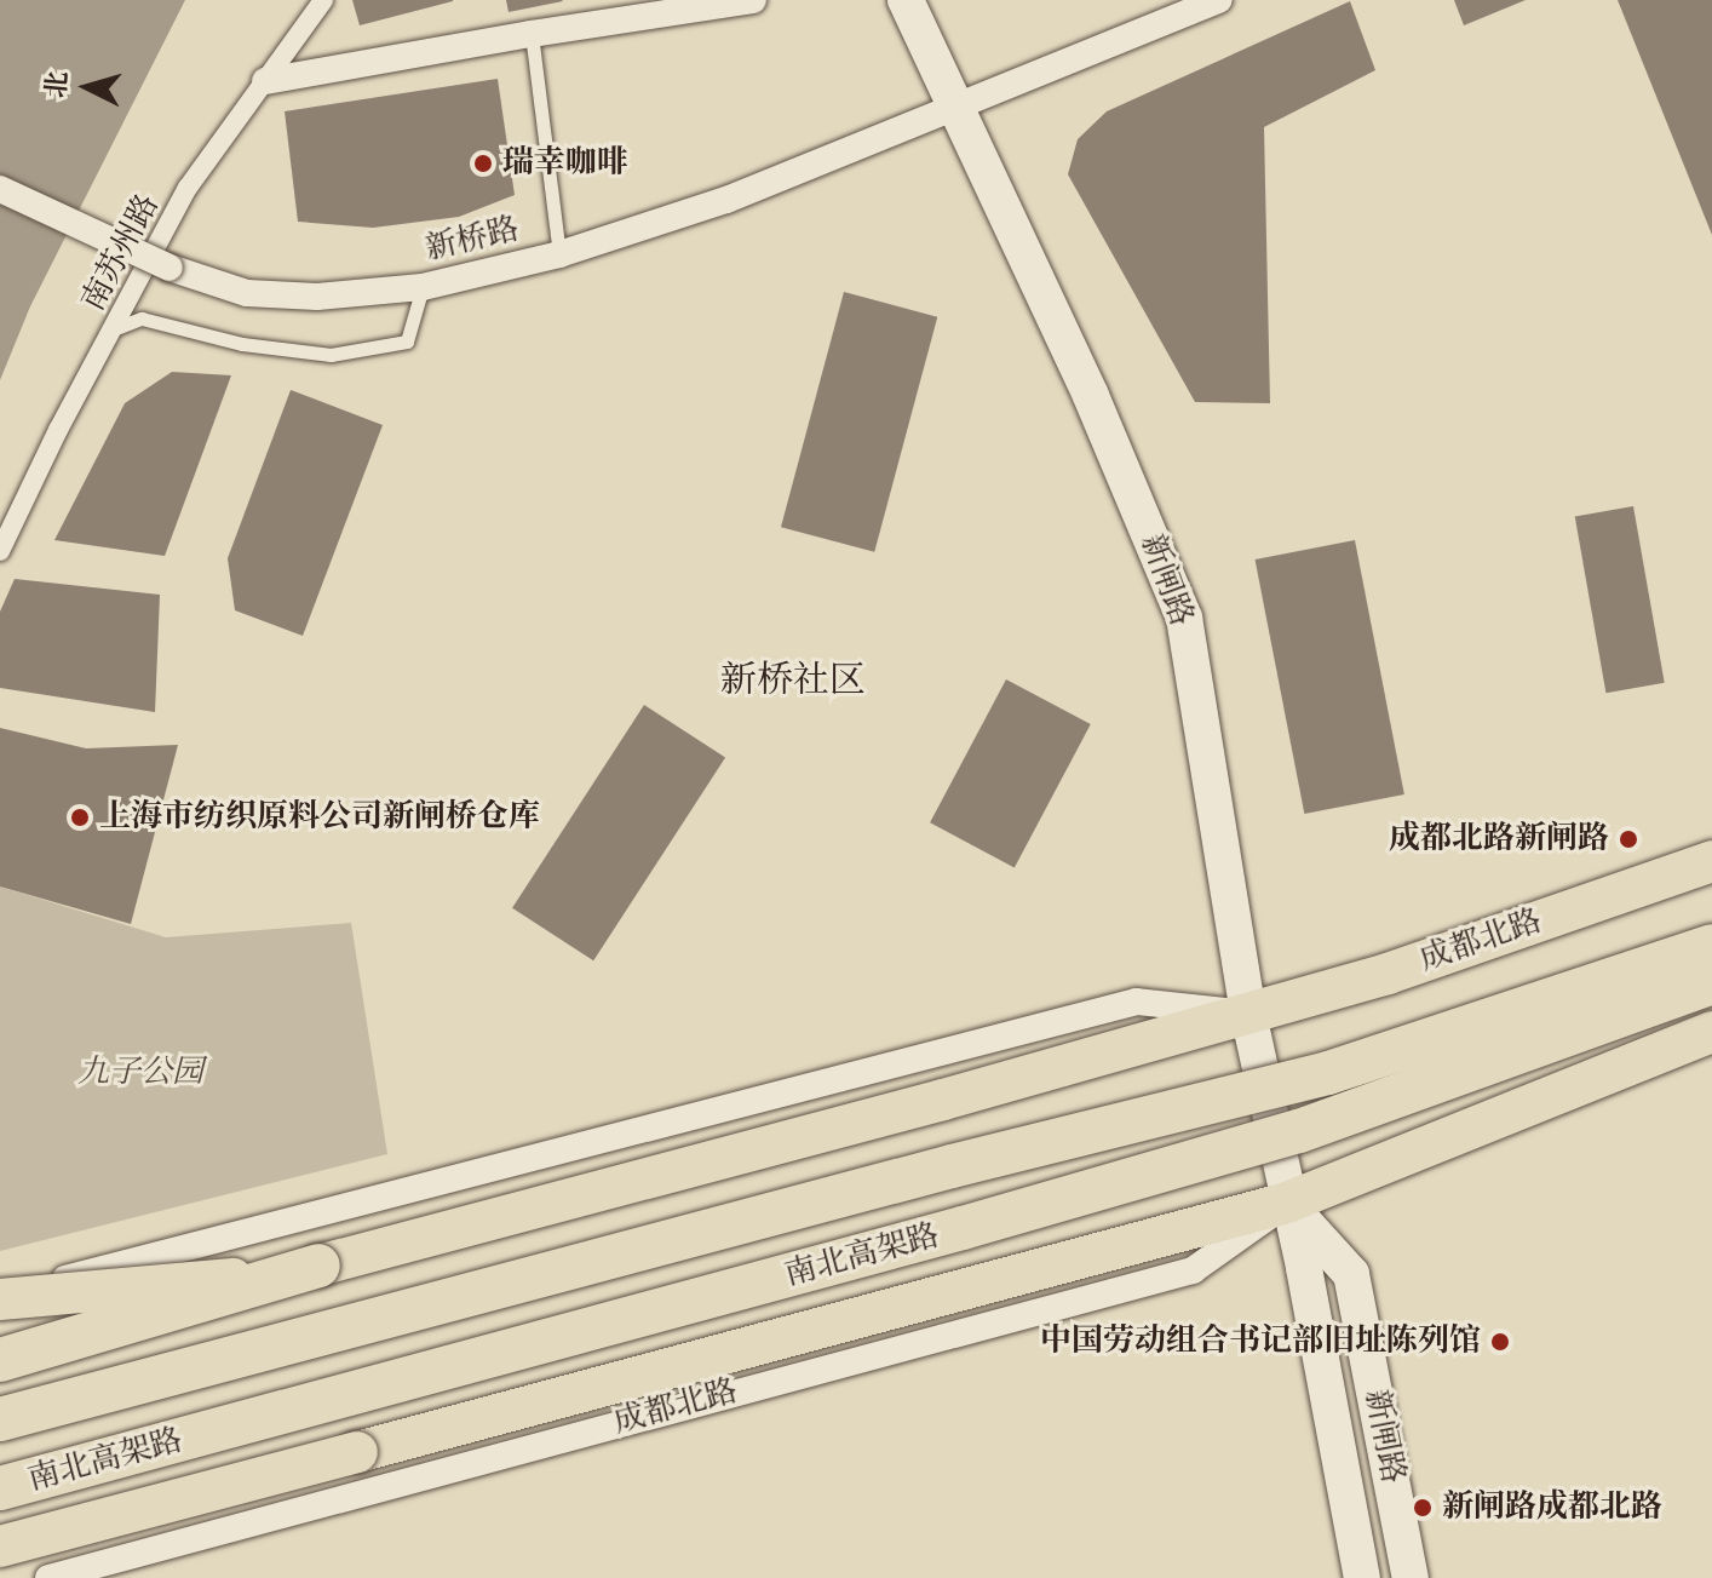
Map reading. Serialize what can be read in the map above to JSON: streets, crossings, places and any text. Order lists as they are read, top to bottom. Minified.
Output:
{"streets":{"highway":["南北高架路"],"main road":["新闸路","成都北路"],"street":["新桥路","南苏州路"]},"crossings":[["新桥路","新闸路"],["新闸路","成都北路"]],"districts":["新桥社区"],"parks":["九子公园"],"places":["瑞幸咖啡","上海市纺织原料公司新闸桥仓库","成都北路新闸路","中国劳动组合书记部旧址陈列馆","新闸路成都北路"],"north":"left"}
